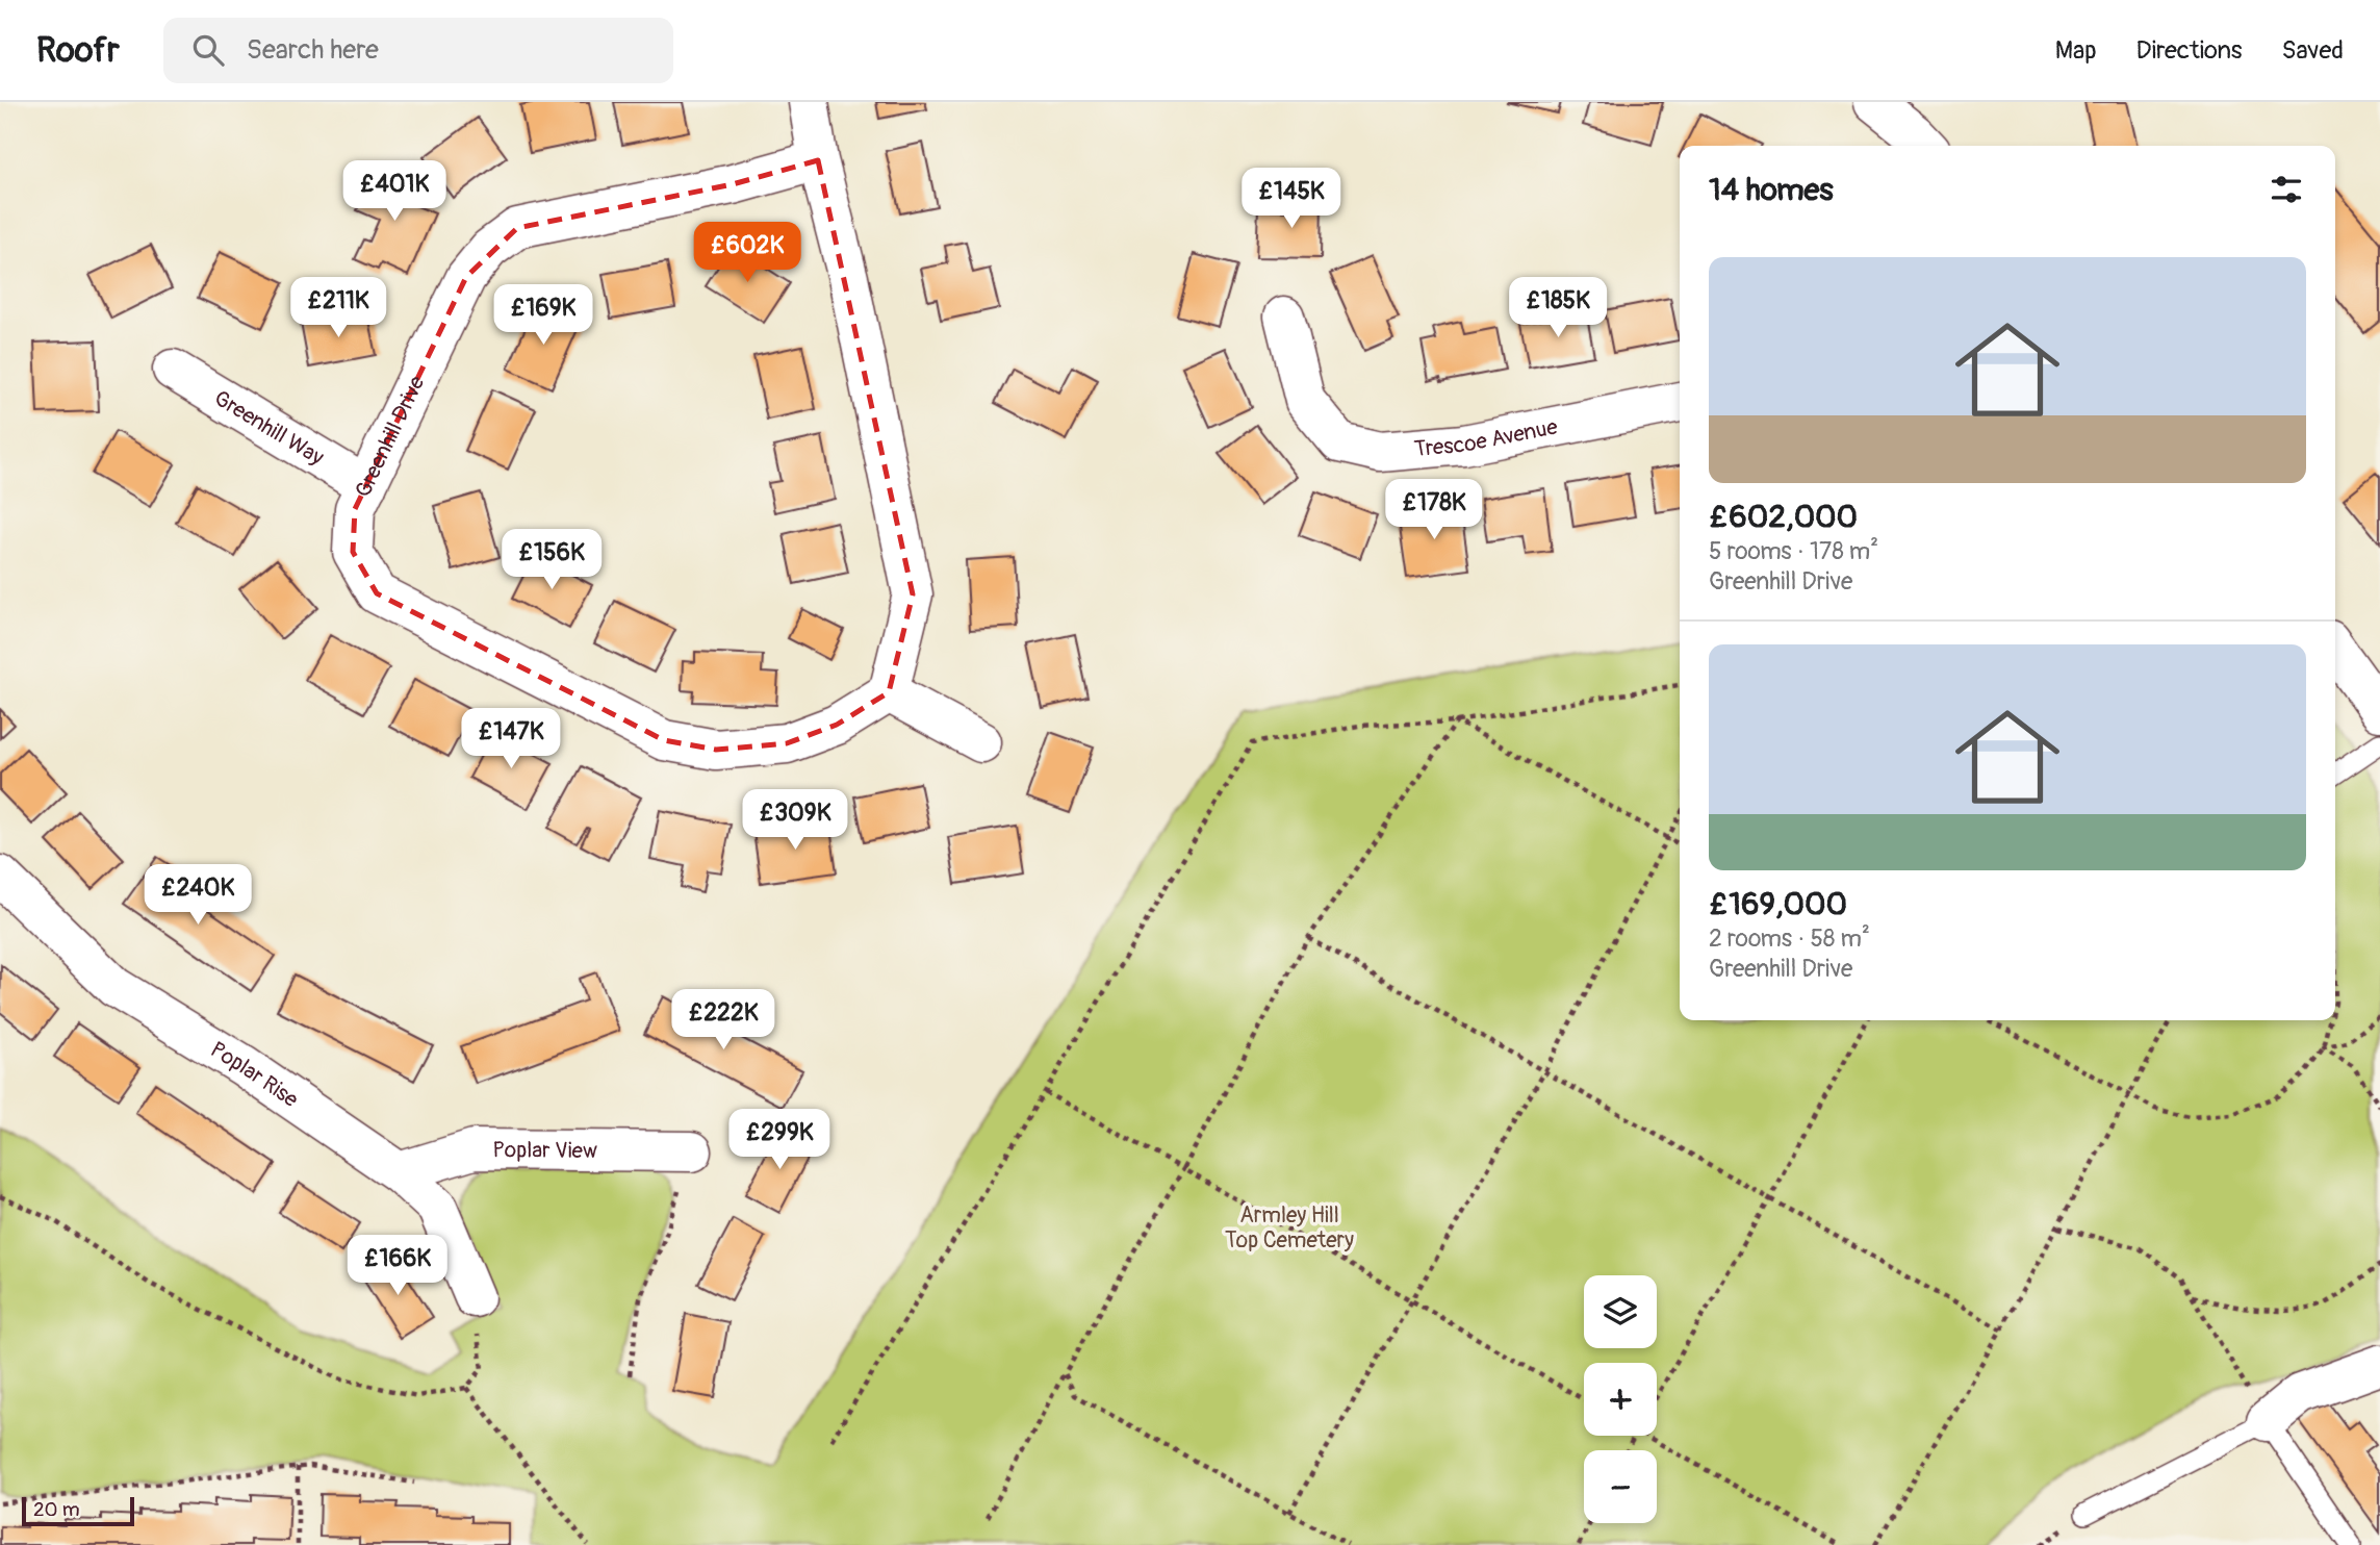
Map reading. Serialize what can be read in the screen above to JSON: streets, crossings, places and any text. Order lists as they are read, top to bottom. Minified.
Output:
{"streets":{"street":["Greenhill Way","Trescoe Avenue","Greenhill Drive","Poplar Rise","Poplar View"]},"crossings":[["Greenhill Way","Greenhill Drive"],["Poplar Rise","Poplar View"]],"parks":["Armley Hill Top Cemetery"],"scale_bar":"20 m","page":{"header":"Roofr","search":"Search here","nav":["Map","Directions","Saved"],"heading":"14 homes","price":["£401K","£145K","£602K","£211K","£185K","£169K","£178K","£156K","£147K","£309K","£240K","£222K","£299K","£166K"],"list":[{"name":"£602,000","note":"5 rooms · 178 m² · Greenhill Drive"},{"name":"£169,000","note":"2 rooms · 58 m² · Greenhill Drive"}],"map_buttons":["+","−"],"scale":"20 m"}}
